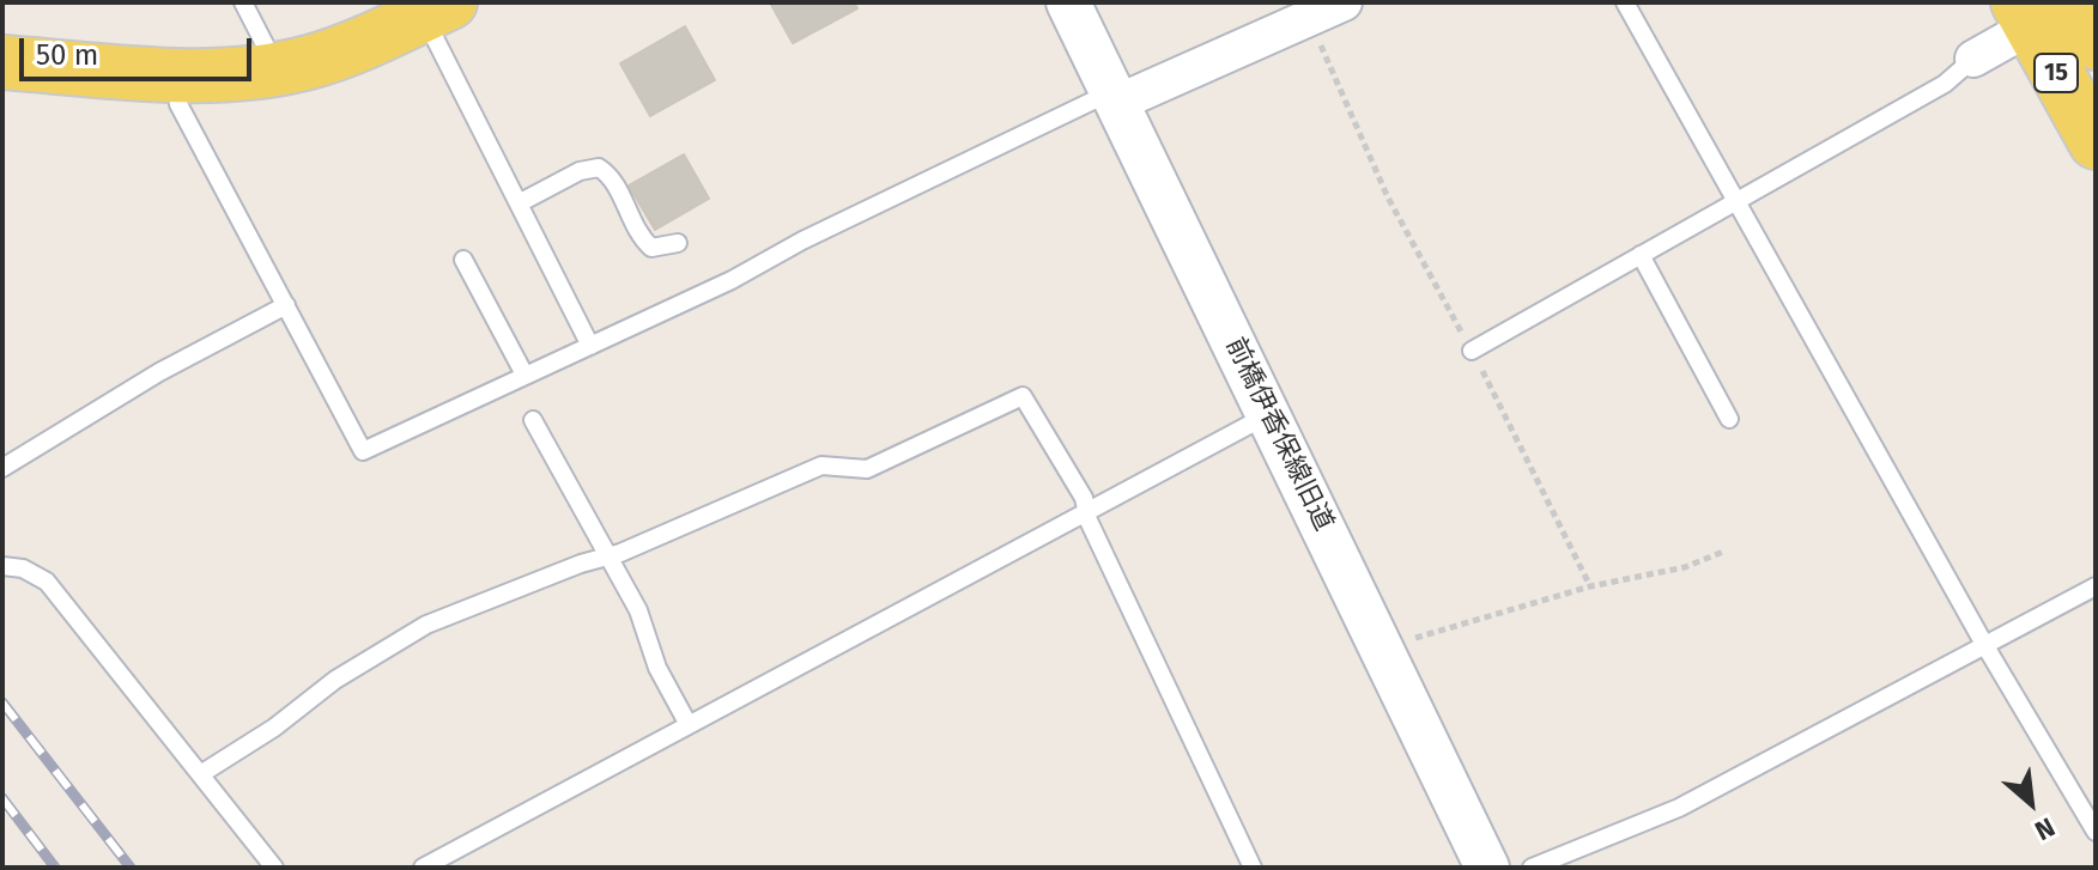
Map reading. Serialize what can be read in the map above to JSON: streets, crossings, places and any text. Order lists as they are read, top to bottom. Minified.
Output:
{"streets":{"main road":["15"],"street":["前橋伊香保線旧道"]},"scale_bar":"50 m","north":"bottom right"}
